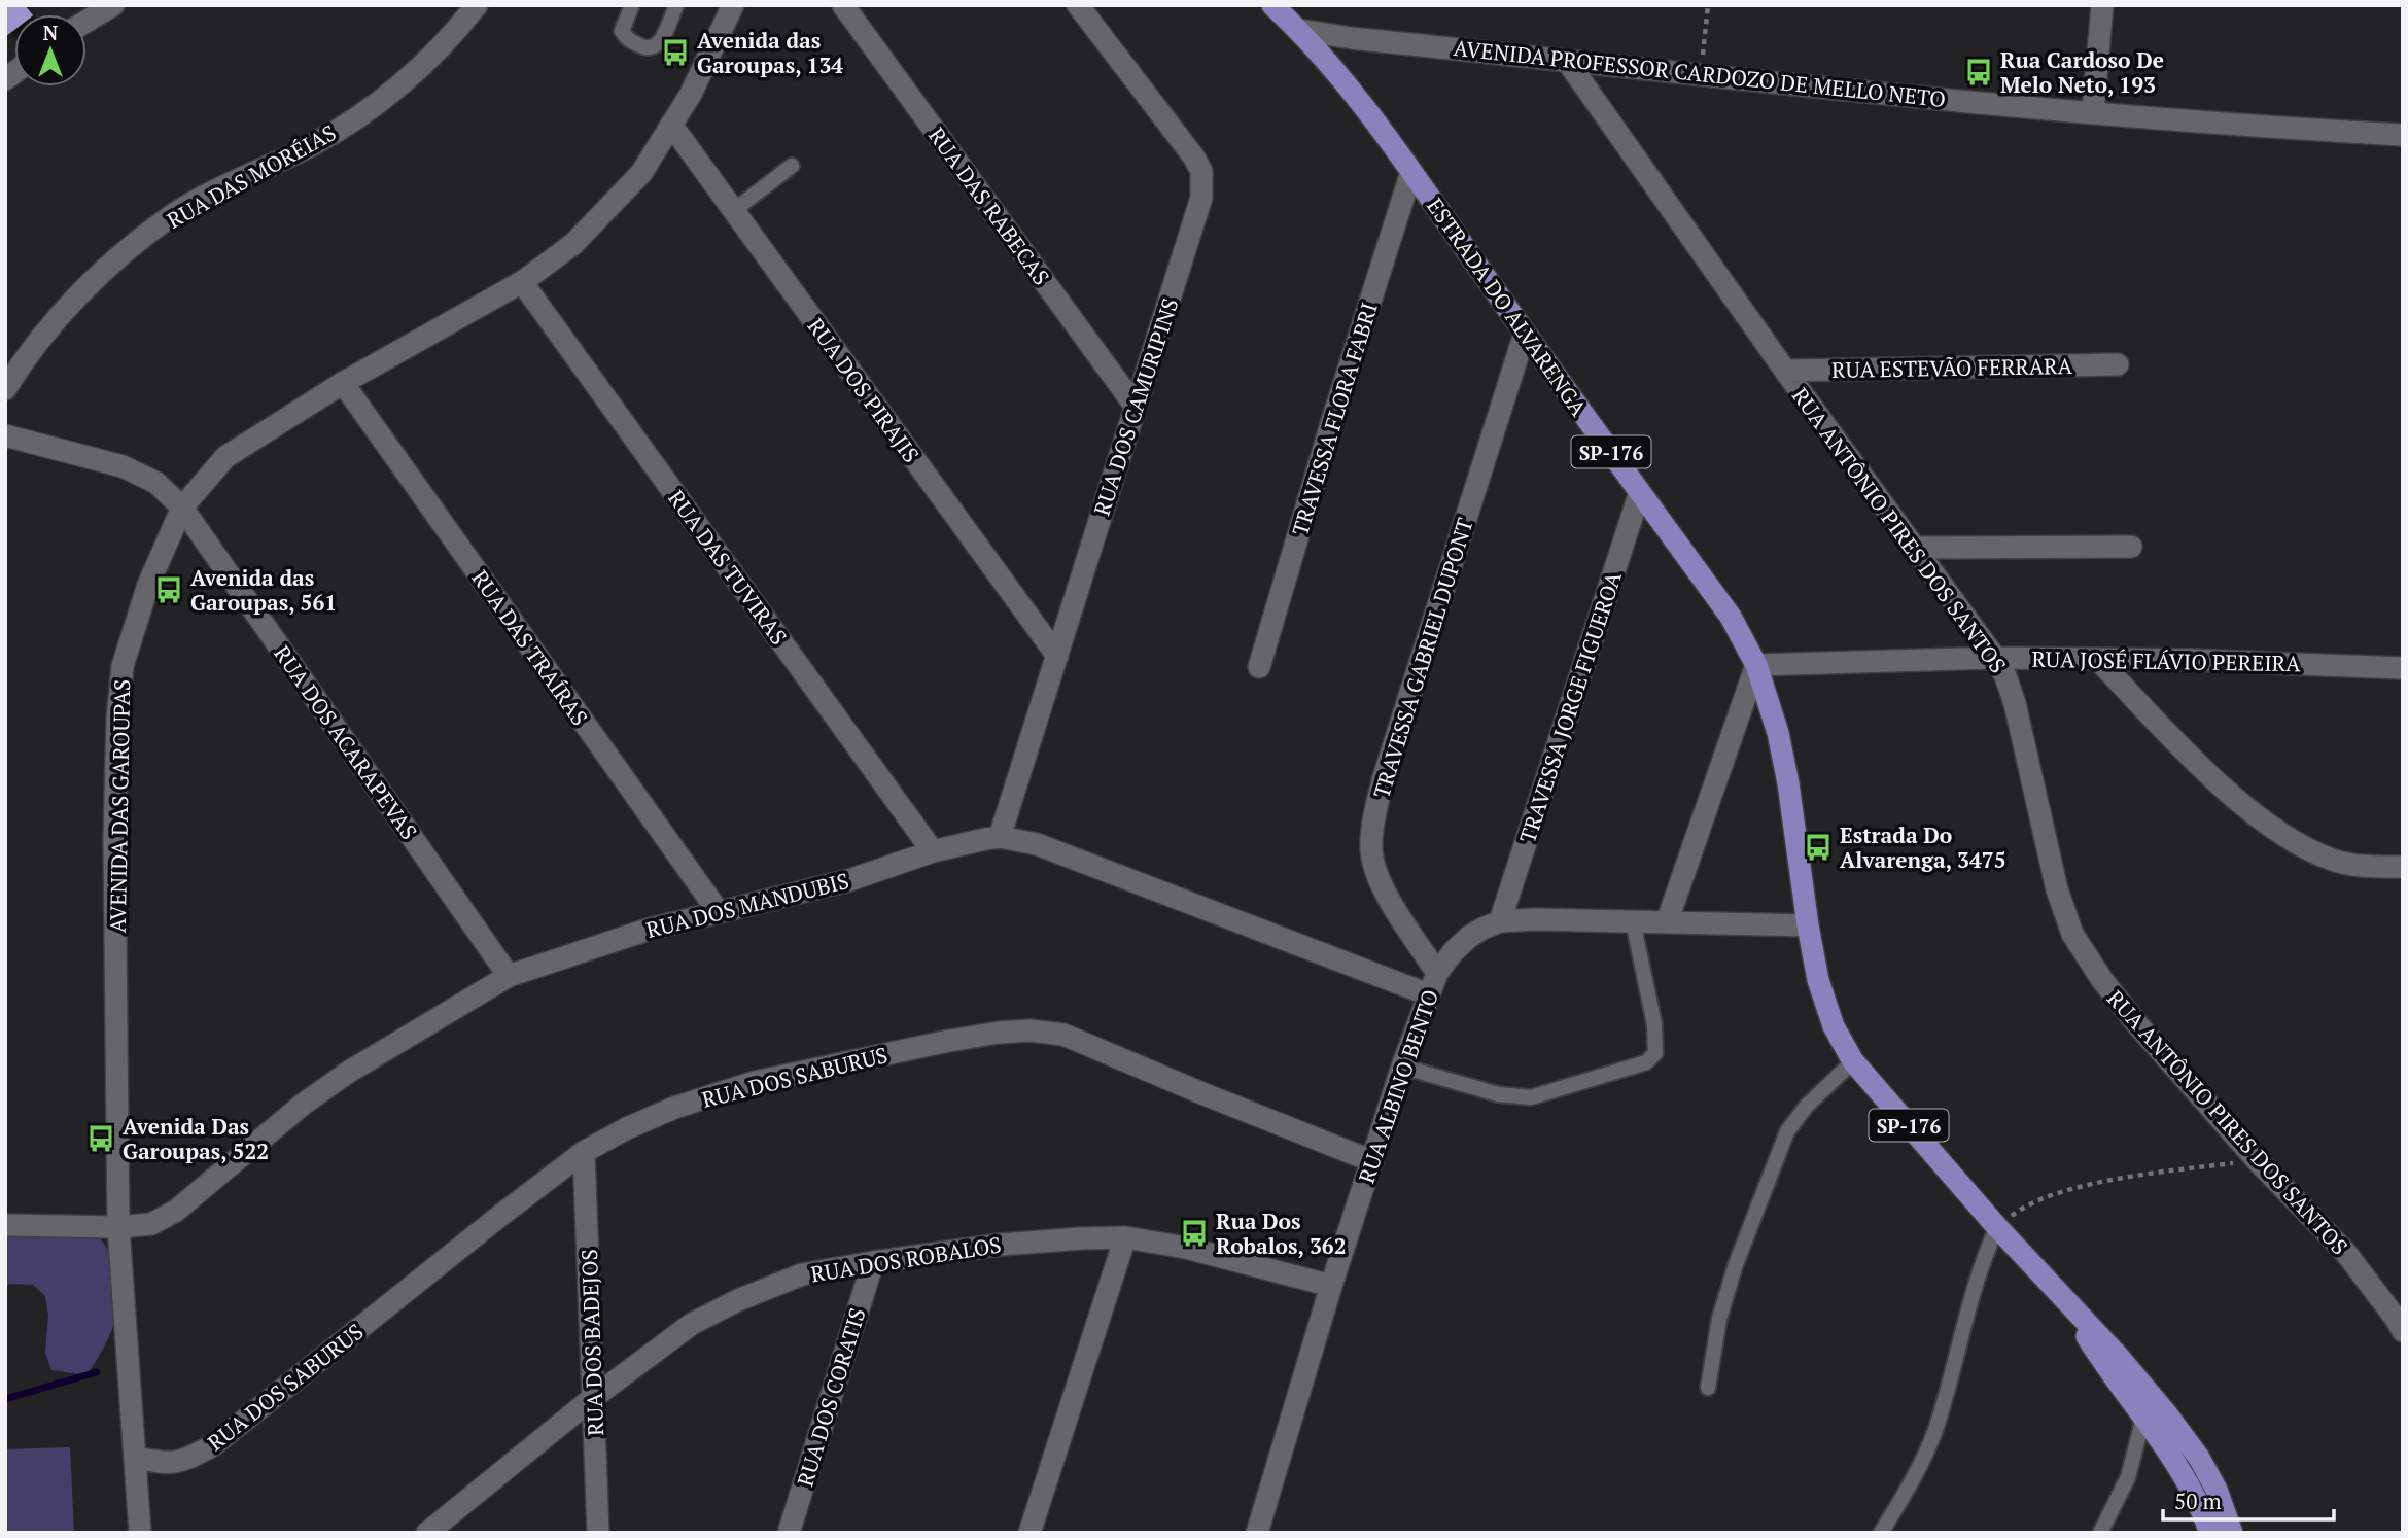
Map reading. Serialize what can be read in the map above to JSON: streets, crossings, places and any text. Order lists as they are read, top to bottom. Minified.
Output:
{"streets":{"main road":["ESTRADA DO ALVARENGA","SP-176"],"street":["AVENIDA PROFESSOR CARDOZO DE MELLO NETO","RUA DAS MORÉIAS","RUA DAS RABECAS","RUA ESTEVÃO FERRARA","RUA DOS PIRAJIS","RUA DOS CAMURIPINS","TRAVESSA FLORA FABRI","RUA ANTÔNIO PIRES DOS SANTOS","RUA DAS TUVIRAS","RUA DAS TRAÍRAS","TRAVESSA GABRIEL DUPONT","RUA JOSÉ FLÁVIO PEREIRA","TRAVESSA JORGE FIGUEROA","RUA DOS ACARAPEVAS","AVENIDA DAS GAROUPAS","RUA DOS MANDUBIS","RUA DOS SABURUS","RUA ALBINO BENTO","RUA DOS ROBALOS","RUA DOS BADEJOS","RUA DOS CORATIS"]},"crossings":[["AVENIDA PROFESSOR CARDOZO DE MELLO NETO","ESTRADA DO ALVARENGA"],["AVENIDA PROFESSOR CARDOZO DE MELLO NETO","RUA ANTÔNIO PIRES DOS SANTOS"],["RUA DAS RABECAS","RUA DOS CAMURIPINS"],["ESTRADA DO ALVARENGA","TRAVESSA FLORA FABRI"],["ESTRADA DO ALVARENGA","TRAVESSA GABRIEL DUPONT"],["ESTRADA DO ALVARENGA","RUA JOSÉ FLÁVIO PEREIRA"],["ESTRADA DO ALVARENGA","TRAVESSA JORGE FIGUEROA"],["ESTRADA DO ALVARENGA","RUA ALBINO BENTO"],["RUA ESTEVÃO FERRARA","RUA ANTÔNIO PIRES DOS SANTOS"],["RUA DOS PIRAJIS","RUA DOS CAMURIPINS"],["RUA DOS PIRAJIS","AVENIDA DAS GAROUPAS"],["RUA DOS CAMURIPINS","RUA DOS MANDUBIS"],["RUA ANTÔNIO PIRES DOS SANTOS","RUA JOSÉ FLÁVIO PEREIRA"],["RUA DAS TUVIRAS","AVENIDA DAS GAROUPAS"],["RUA DAS TUVIRAS","RUA DOS MANDUBIS"],["RUA DAS TRAÍRAS","AVENIDA DAS GAROUPAS"],["RUA DAS TRAÍRAS","RUA DOS MANDUBIS"],["TRAVESSA GABRIEL DUPONT","RUA ALBINO BENTO"],["TRAVESSA JORGE FIGUEROA","RUA ALBINO BENTO"],["RUA DOS ACARAPEVAS","AVENIDA DAS GAROUPAS"],["RUA DOS ACARAPEVAS","RUA DOS MANDUBIS"],["AVENIDA DAS GAROUPAS","RUA DOS MANDUBIS"],["AVENIDA DAS GAROUPAS","RUA DOS SABURUS"],["RUA DOS MANDUBIS","RUA ALBINO BENTO"],["RUA DOS SABURUS","RUA ALBINO BENTO"],["RUA DOS SABURUS","RUA DOS BADEJOS"],["RUA ALBINO BENTO","RUA DOS ROBALOS"],["RUA DOS ROBALOS","RUA DOS BADEJOS"],["RUA DOS ROBALOS","RUA DOS CORATIS"]],"places":{"bus stop":["Avenida das Garoupas, 134","Rua Cardoso De Melo Neto, 193","Avenida das Garoupas, 561","Estrada Do Alvarenga, 3475","Avenida Das Garoupas, 522","Rua Dos Robalos, 362"]},"scale_bar":"50 m","north":"top"}
